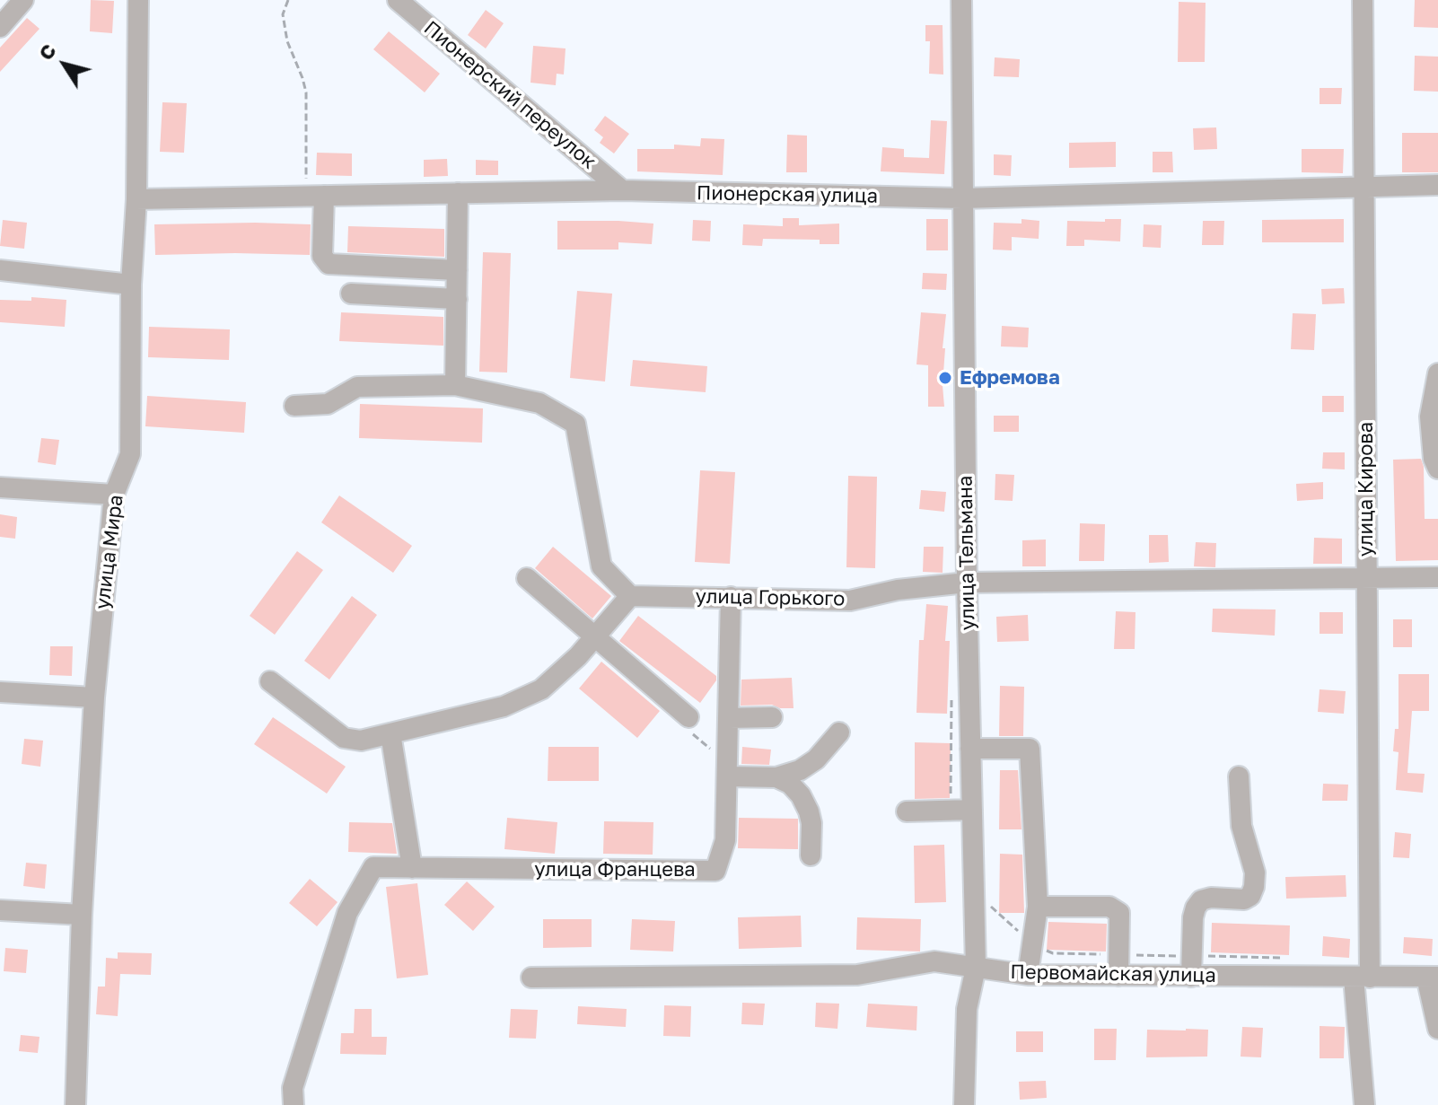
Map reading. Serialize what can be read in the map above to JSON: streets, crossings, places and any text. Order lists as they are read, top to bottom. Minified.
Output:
{"streets":{"street":["Пионерский переулок","Пионерская улица","улица Кирова","улица Мира","улица Тельмана","улица Горького","улица Францева","Первомайская улица"]},"crossings":[["Пионерский переулок","Пионерская улица"],["Пионерская улица","улица Кирова"],["Пионерская улица","улица Мира"],["Пионерская улица","улица Тельмана"],["улица Кирова","улица Горького"],["улица Кирова","Первомайская улица"],["улица Тельмана","улица Горького"],["улица Тельмана","Первомайская улица"],["улица Горького","улица Францева"]],"places":["Ефремова"],"north":"top left"}
